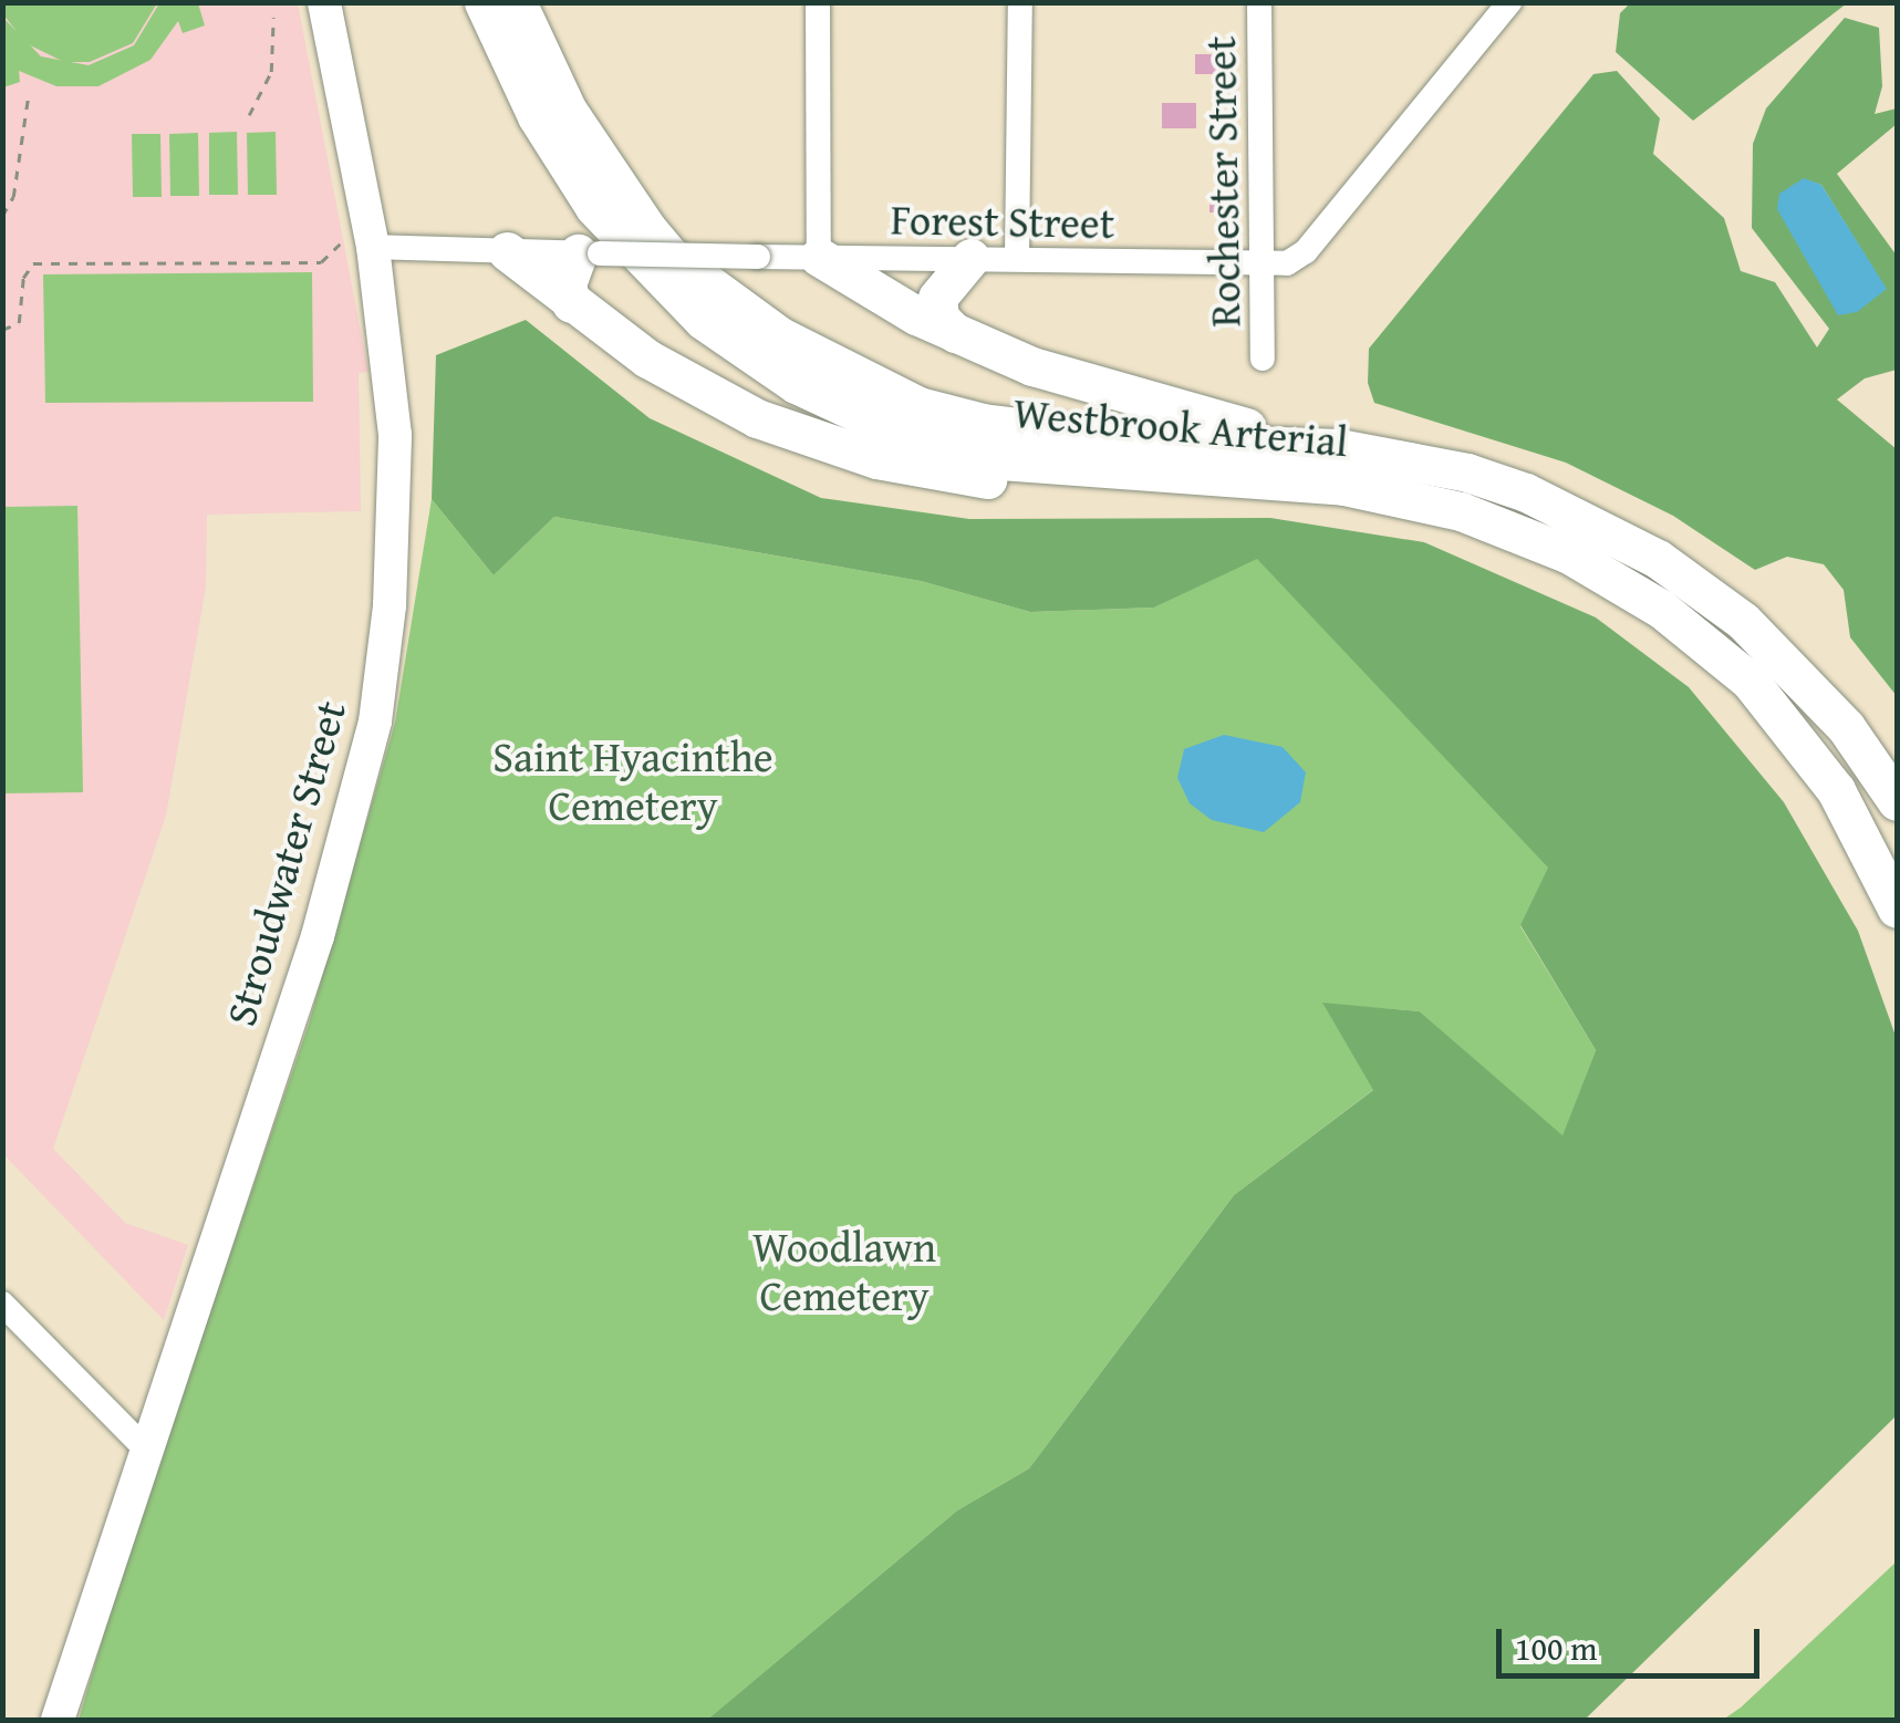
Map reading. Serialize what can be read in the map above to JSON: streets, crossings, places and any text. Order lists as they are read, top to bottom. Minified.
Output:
{"streets":{"highway":["Westbrook Arterial"],"main road":["Stroudwater Street"],"street":["Rochester Street","Forest Street"]},"crossings":[["Rochester Street","Forest Street"],["Forest Street","Stroudwater Street"]],"parks":["Saint Hyacinthe Cemetery","Woodlawn Cemetery"],"scale_bar":"100 m"}
